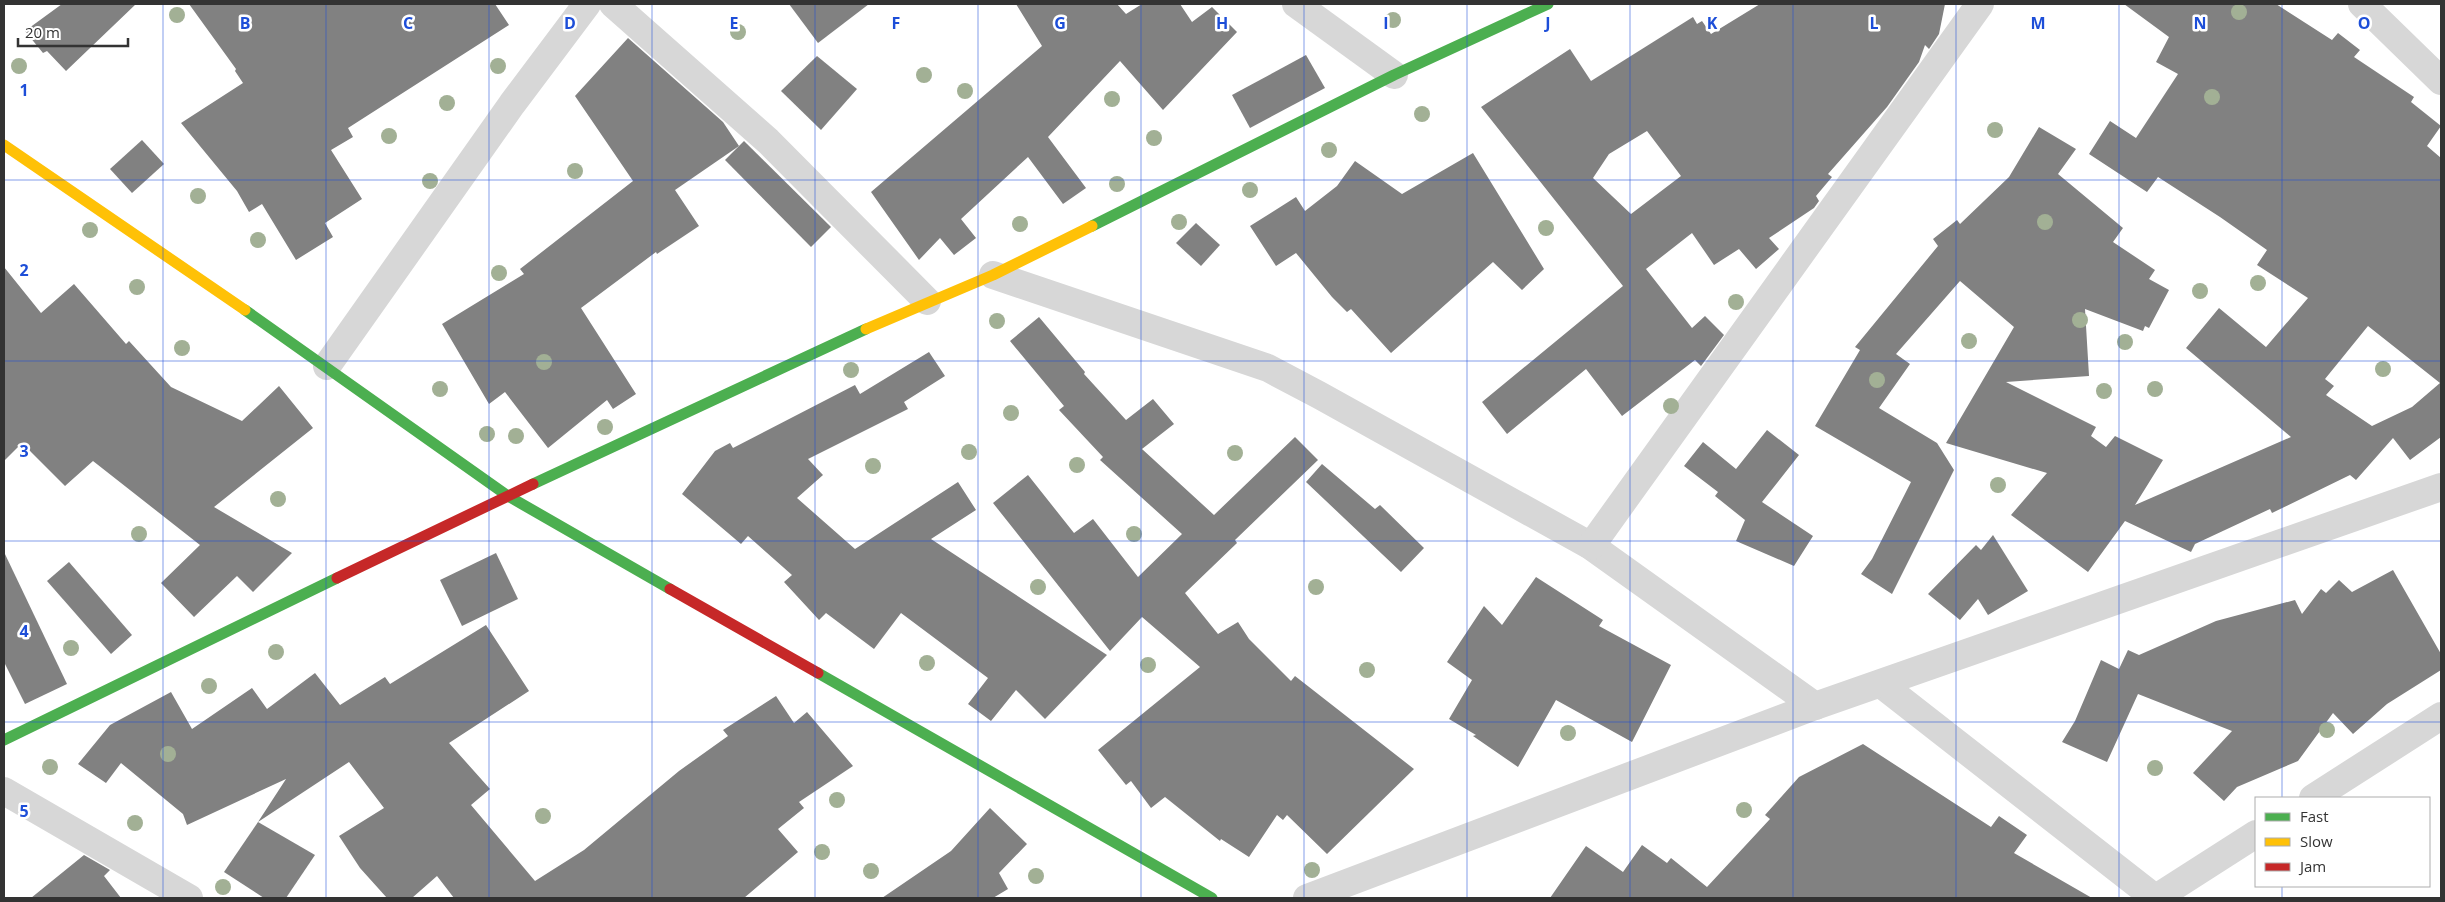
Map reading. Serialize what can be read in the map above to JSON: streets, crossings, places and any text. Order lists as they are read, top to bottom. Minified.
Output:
{"legend":["Fast","Slow","Jam"],"scale_bar":"20 m","grid":{"columns":["B","C","D","E","F","G","H","I","J","K","L","M","N","O"],"rows":["1","2","3","4","5"]}}
